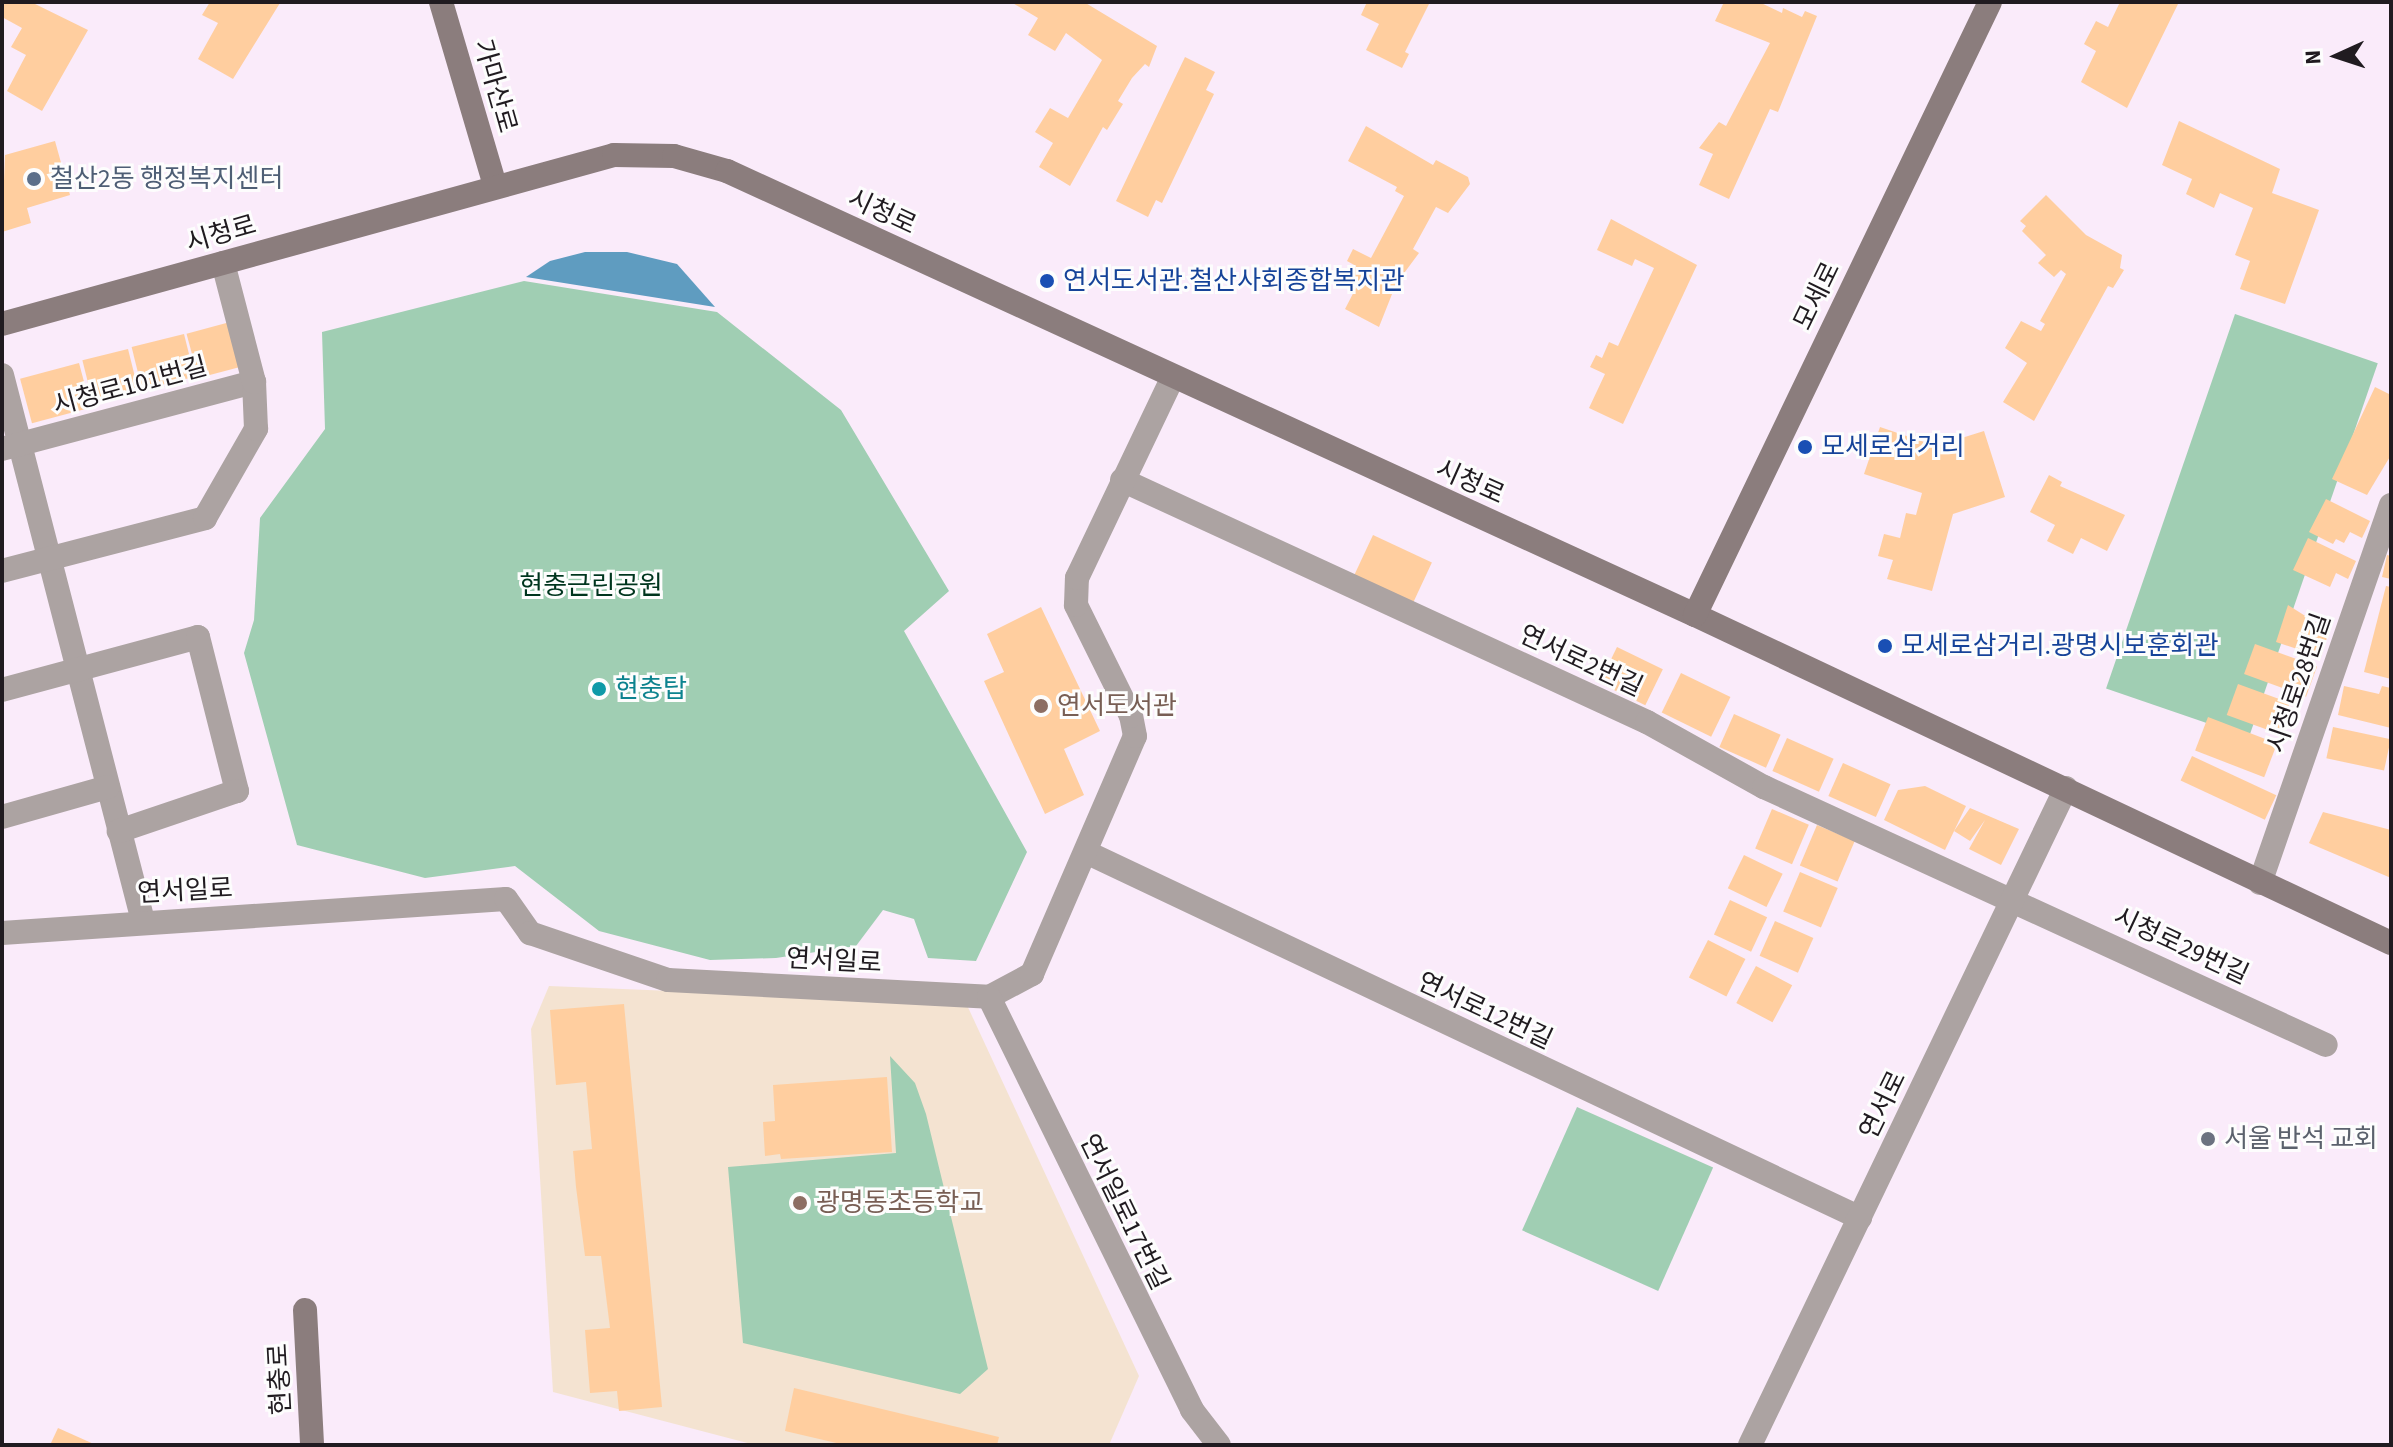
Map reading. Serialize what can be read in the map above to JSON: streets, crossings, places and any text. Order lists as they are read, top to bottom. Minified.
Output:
{"streets":{"main road":["가마산로","시청로","모세로","현충로"],"street":["시청로101번길","연서로2번길","시청로28번길","연서일로","시청로29번길","연서로12번길","연서로","연서일로17번길"]},"crossings":[["가마산로","시청로"],["시청로","모세로"],["시청로","시청로28번길"],["시청로","연서로"],["연서로2번길","시청로29번길"],["연서로2번길","연서로"],["연서일로","연서일로17번길"],["시청로29번길","연서로"],["연서로12번길","연서로"]],"parks":["현충근린공원"],"places":["철산2동 행정복지센터","연서도서관.철산사회종합복지관","모세로삼거리","모세로삼거리.광명시보훈회관","현충탑","연서도서관","서울 반석 교회","광명동초등학교"],"north":"left"}
